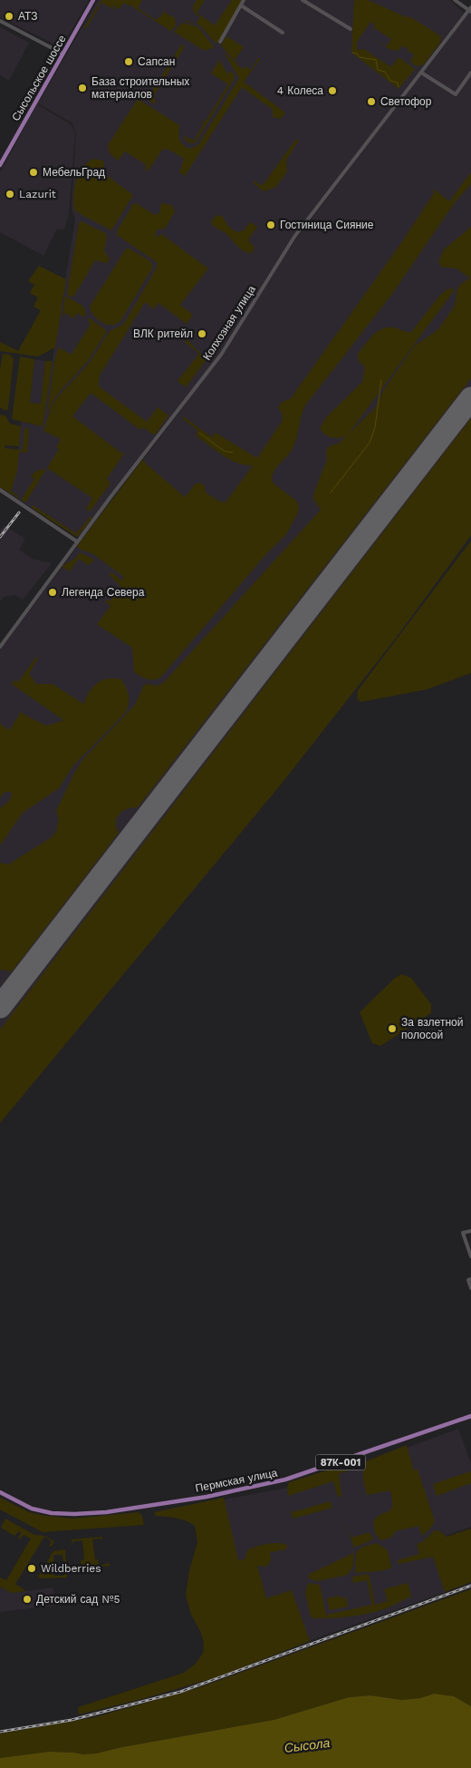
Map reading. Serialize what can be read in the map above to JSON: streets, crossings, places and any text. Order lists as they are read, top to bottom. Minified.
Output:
{"streets":{"main road":["Сысольское шоссе","87К-001","Пермская улица"],"street":["Колхозная улица"]},"water":["Сысола"],"places":["АТЗ","Сапсан","База строительных материалов","4 Колеса","Светофор","МебельГрад","Lazurit","Гостиница Сияние","ВЛК ритейл","Легенда Севера","За взлетной полосой","Wildberries","Детский сад №5"]}
